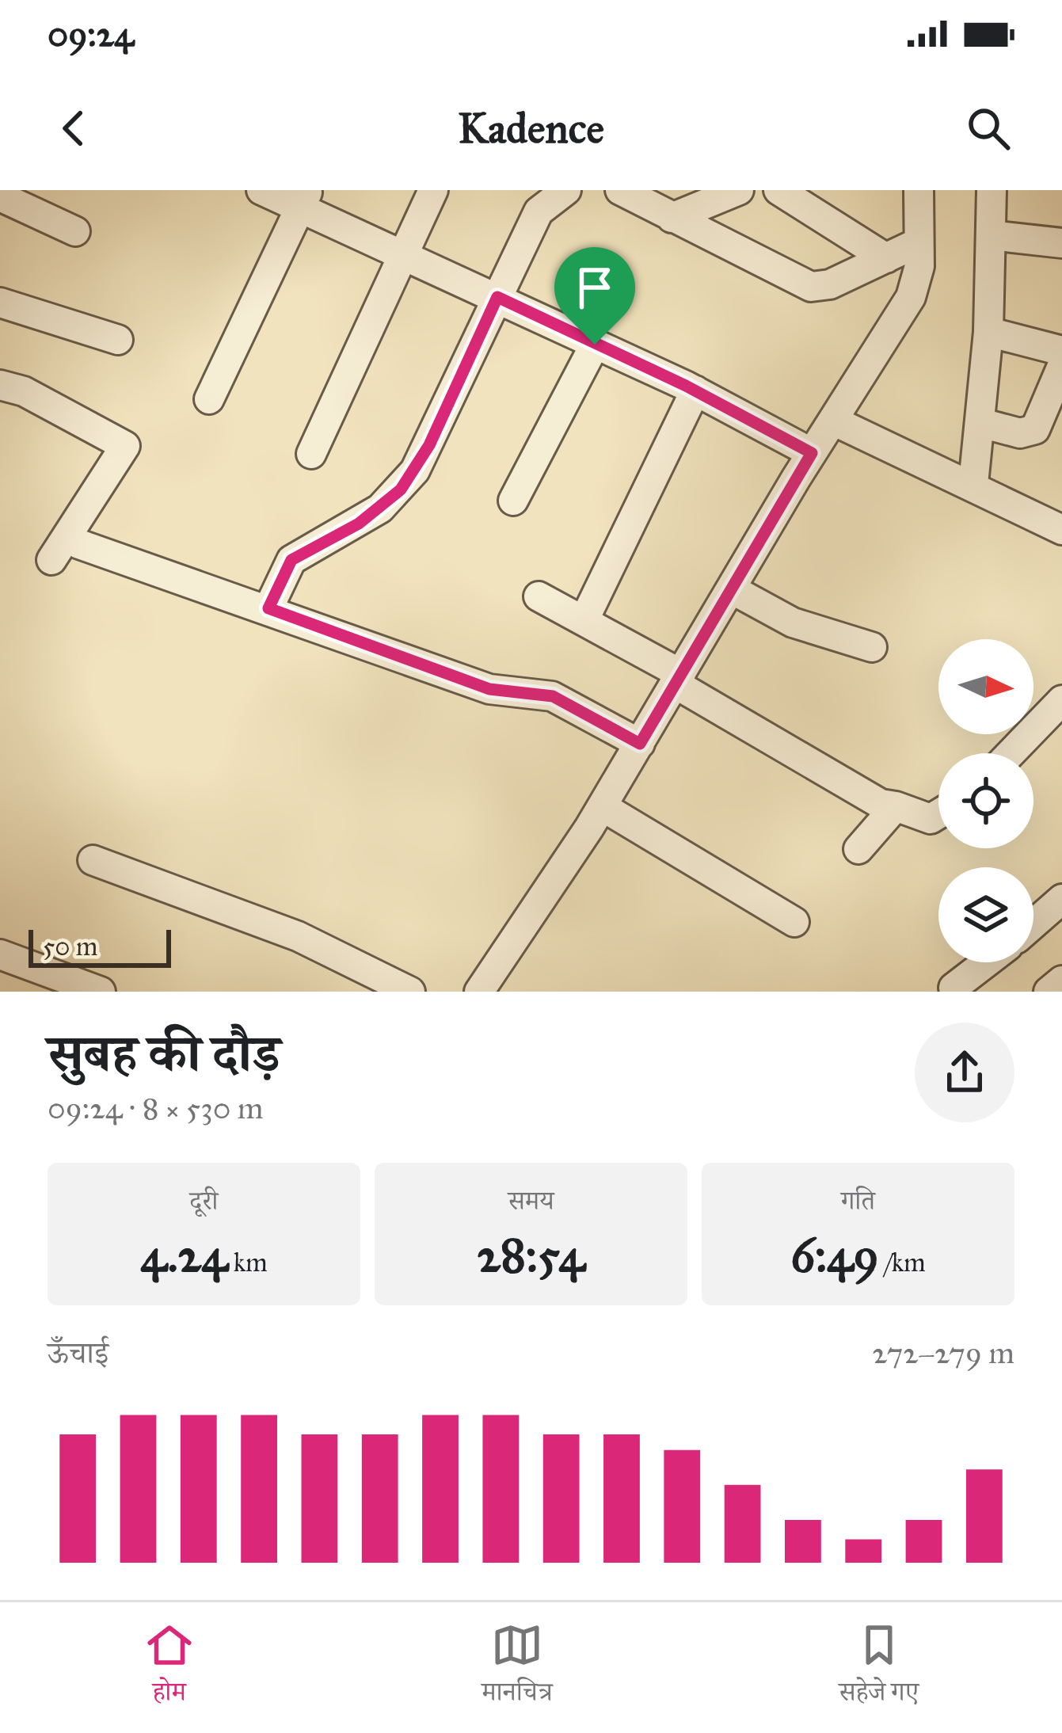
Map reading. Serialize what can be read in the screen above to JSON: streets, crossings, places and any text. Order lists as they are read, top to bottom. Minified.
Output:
{"scale_bar":"50 m","north":"right","page":{"status":"09:24","header":"Kadence","scale":"50 m","heading":["सुबह की दौड़","09:24 · 8 × 530 m"],"stats":[["दूरी","4.24 km"],["समय","28:54"],["गति","6:49 /km"]],"chart":["ऊँचाई","272–279 m"],"tabs":["होम","मानचित्र","सहेजे गए"]}}
